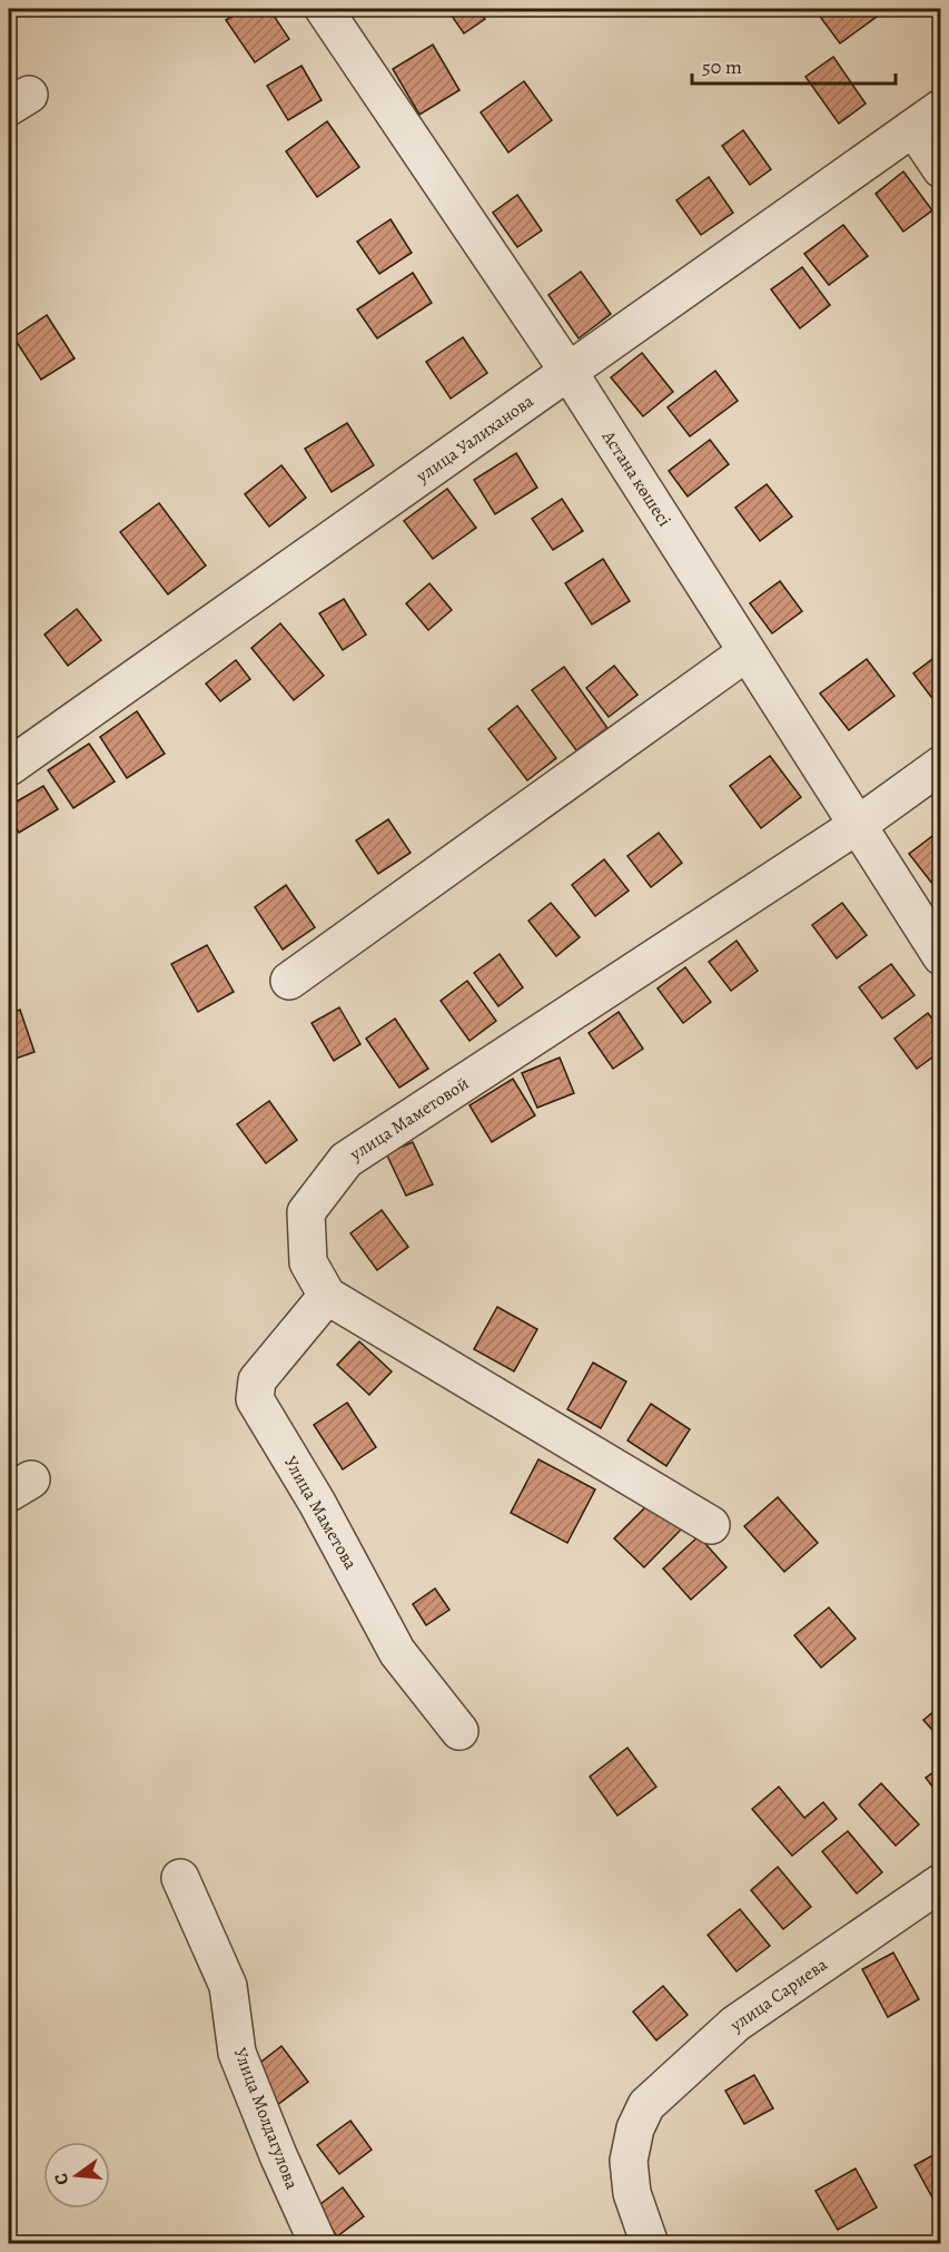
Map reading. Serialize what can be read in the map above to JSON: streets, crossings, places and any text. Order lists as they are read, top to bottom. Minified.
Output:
{"streets":{"street":["улица Уалиханова","Астана көшесі","улица Маметовой","Улица Маметова","улица Сариева","Улица Молдагулова"]},"crossings":[["улица Уалиханова","Астана көшесі"],["Астана көшесі","улица Маметовой"],["улица Маметовой","Улица Маметова"]],"scale_bar":"50 m","north":"left"}
